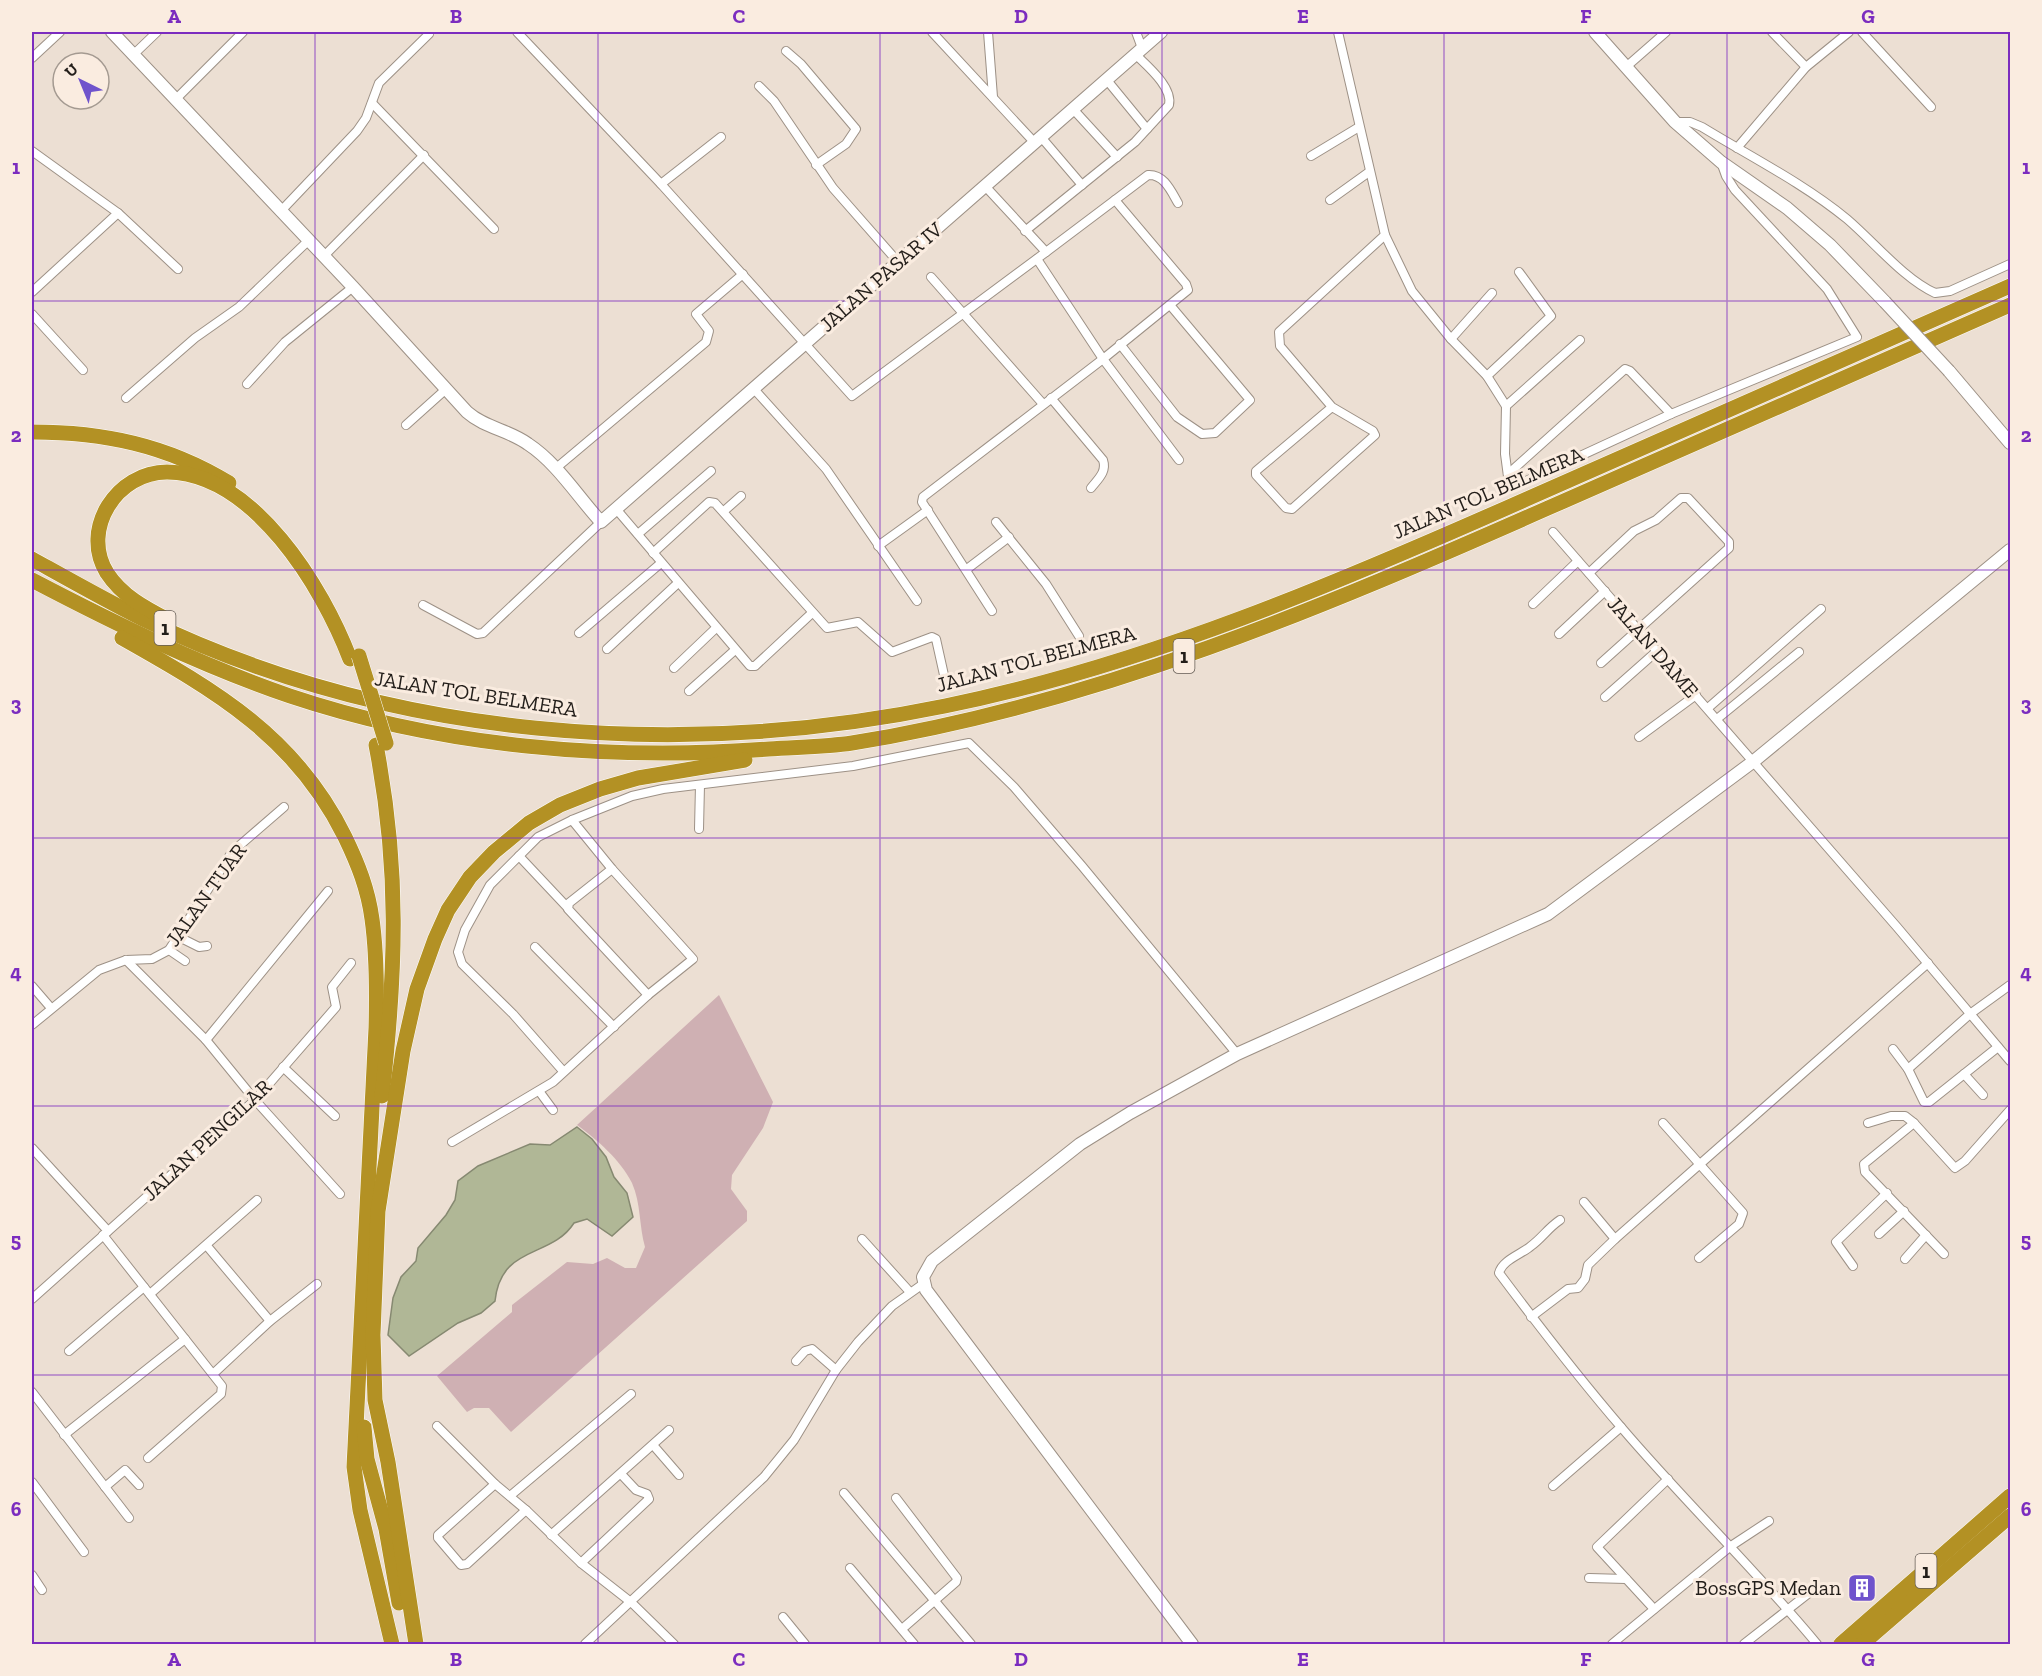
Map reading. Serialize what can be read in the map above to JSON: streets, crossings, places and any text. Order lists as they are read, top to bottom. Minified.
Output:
{"streets":{"highway":["JALAN TOL BELMERA","1"],"street":["JALAN PASAR IV","JALAN DAME","JALAN TUAR","JALAN PENGILAR"]},"places":{"building":["BossGPS Medan"]},"north":"top left","grid":{"columns":["A","B","C","D","E","F","G"],"rows":["1","2","3","4","5","6"]}}
